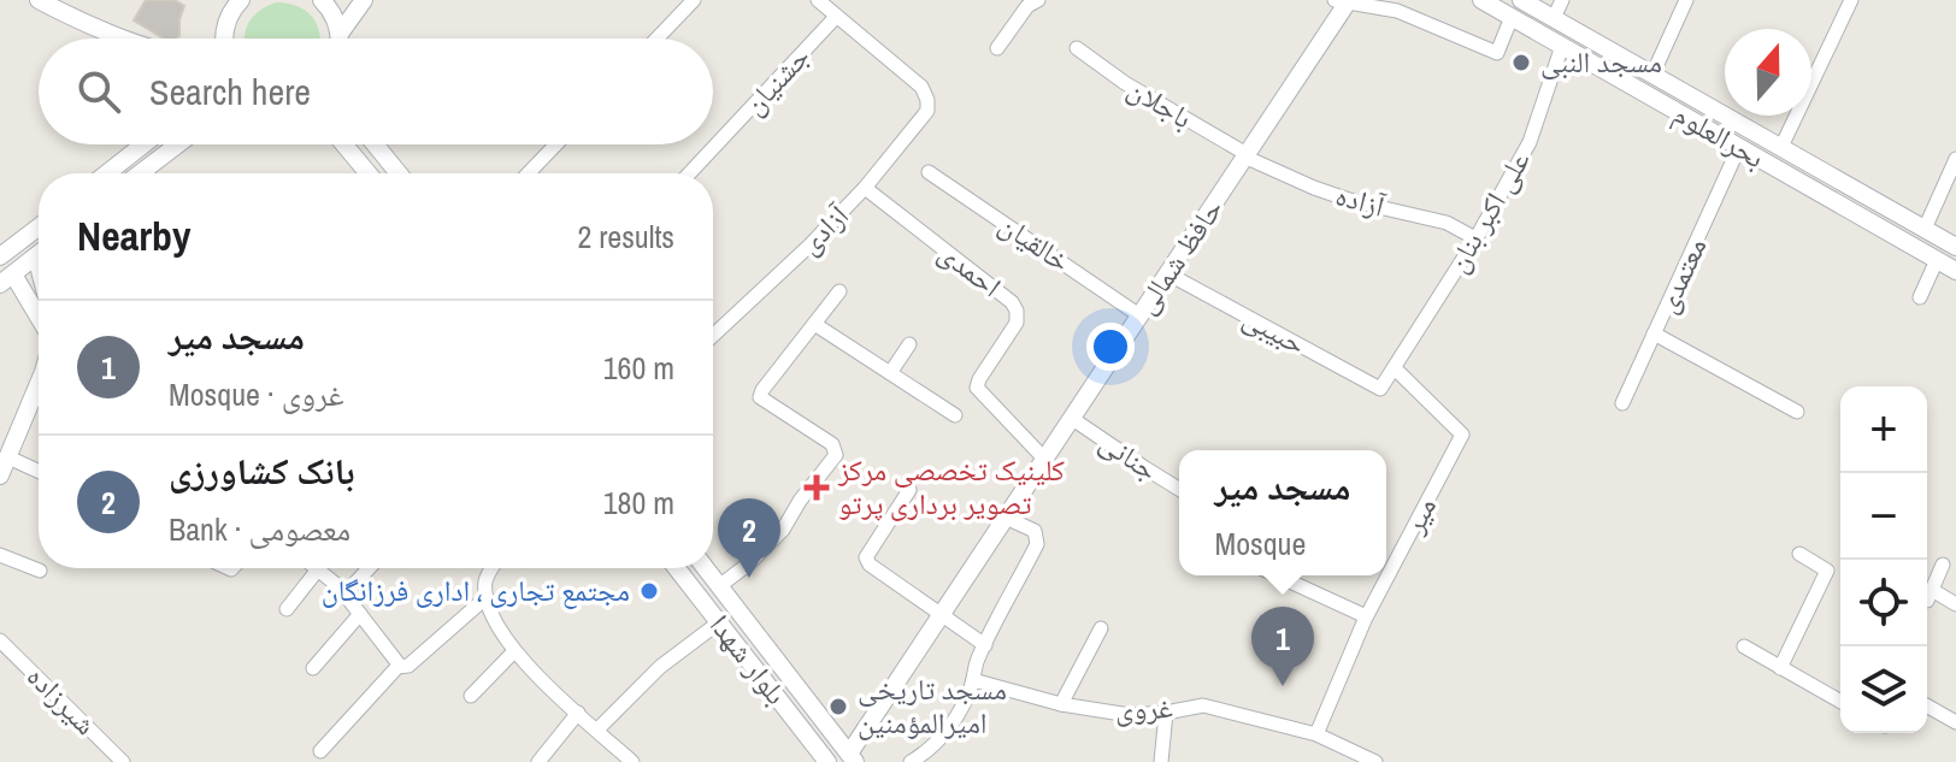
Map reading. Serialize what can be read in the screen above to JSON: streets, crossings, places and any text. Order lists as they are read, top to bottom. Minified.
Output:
{"streets":{"main road":["بحرالعلوم","حافظ شمالی","بلوار شهدا"],"street":["جشنیان","باجلان","آزاده","علی اکبر بنان","آزادی","خالقیان","احمدی","معتمدی","حبیبی","جنانی","میر","شیرزاده","غروی"]},"crossings":[["جشنیان","آزادی"],["باجلان","آزاده"],["باجلان","حافظ شمالی"],["بحرالعلوم","علی اکبر بنان"],["بحرالعلوم","معتمدی"],["آزاده","علی اکبر بنان"],["آزاده","حافظ شمالی"],["علی اکبر بنان","حبیبی"],["علی اکبر بنان","میر"],["آزادی","احمدی"],["خالقیان","حافظ شمالی"],["حافظ شمالی","احمدی"],["حافظ شمالی","حبیبی"],["حافظ شمالی","جنانی"],["حافظ شمالی","بلوار شهدا"],["میر","غروی"]],"places":{"other":["مسجد النبی","مجتمع تجاری ، اداری فرزانگان","مسجد تاریخی امیرالمؤمنین"],"health":["کلینیک تخصصی مرکز تصویر برداری پرتو"]},"north":"top","page":{"search":"Search here","heading":["Nearby","2 results"],"list":[{"mark":"1","name":"مسجد میر","note":"Mosque · غروی","value":"160 m"},{"mark":"2","name":"بانک کشاورزی","note":"Bank · معصومی","value":"180 m"}],"map_buttons":["+","−"],"popup":["مسجد میر","Mosque"],"pins":["2","1"]}}
